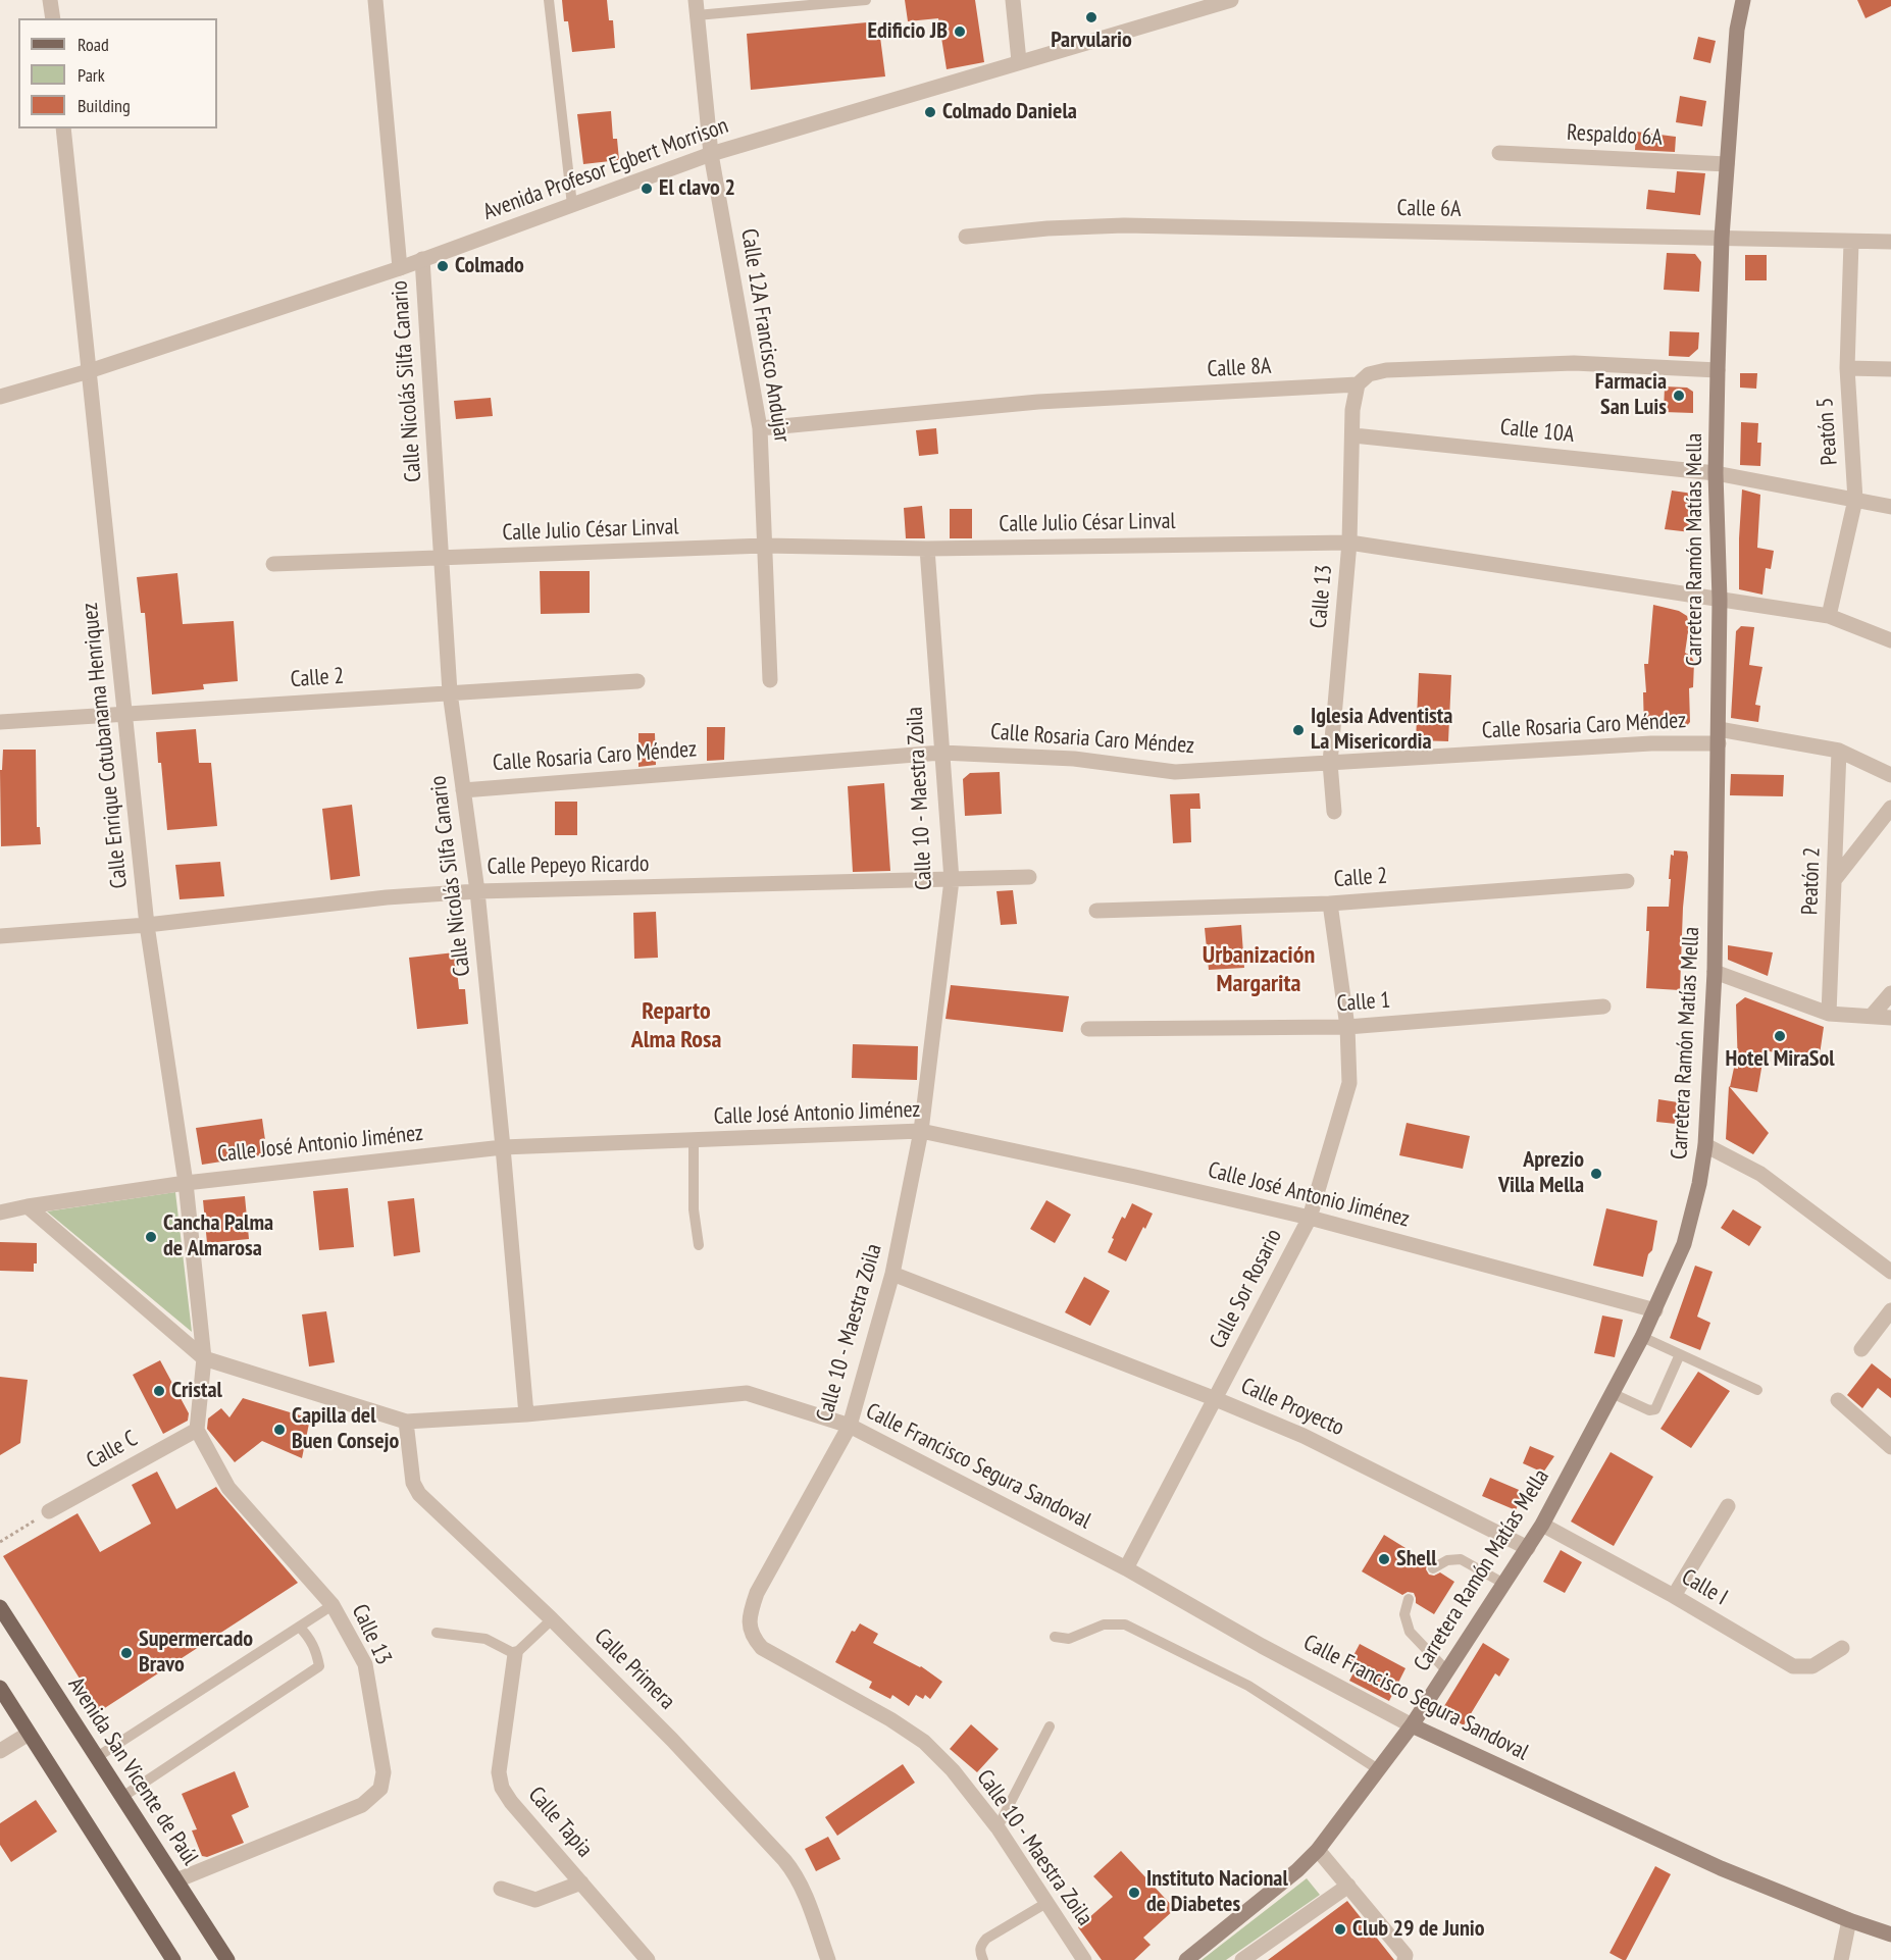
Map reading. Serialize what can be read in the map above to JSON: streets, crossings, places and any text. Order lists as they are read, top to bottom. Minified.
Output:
{"streets":{"main road":["Carretera Ramón Matías Mella","Calle Francisco Segura Sandoval","Avenida San Vicente de Paúl"],"street":["Respaldo 6A","Avenida Profesor Egbert Morrison","Calle 6A","Calle 12A Francisco Andujar","Calle 8A","Calle Nicolás Silfa Canario","Calle 10A","Peatón 5","Calle Julio César Linval","Calle 13","Calle 2","Calle Rosaria Caro Méndez","Calle Enrique Cotubanama Henriquez","Calle 10 - Maestra Zoila","Calle Pepeyo Ricardo","Peatón 2","Calle 1","Calle José Antonio Jiménez","Calle Sor Rosario","Calle Proyecto","Calle C","Calle I","Calle Primera","Calle Tapia"]},"crossings":[["Respaldo 6A","Carretera Ramón Matías Mella"],["Avenida Profesor Egbert Morrison","Calle 12A Francisco Andujar"],["Avenida Profesor Egbert Morrison","Calle Nicolás Silfa Canario"],["Avenida Profesor Egbert Morrison","Calle Enrique Cotubanama Henriquez"],["Calle 6A","Peatón 5"],["Calle 6A","Carretera Ramón Matías Mella"],["Calle 12A Francisco Andujar","Calle 8A"],["Calle 12A Francisco Andujar","Calle Julio César Linval"],["Calle 8A","Carretera Ramón Matías Mella"],["Calle 8A","Calle 13"],["Calle Nicolás Silfa Canario","Calle Julio César Linval"],["Calle Nicolás Silfa Canario","Calle 2"],["Calle Nicolás Silfa Canario","Calle Rosaria Caro Méndez"],["Calle Nicolás Silfa Canario","Calle Pepeyo Ricardo"],["Calle Nicolás Silfa Canario","Calle José Antonio Jiménez"],["Calle Nicolás Silfa Canario","Calle Francisco Segura Sandoval"],["Calle 10A","Peatón 5"],["Calle 10A","Carretera Ramón Matías Mella"],["Calle 10A","Calle 13"],["Peatón 5","Calle Julio César Linval"],["Calle Julio César Linval","Carretera Ramón Matías Mella"],["Calle Julio César Linval","Calle 13"],["Calle Julio César Linval","Calle 10 - Maestra Zoila"],["Carretera Ramón Matías Mella","Calle Rosaria Caro Méndez"],["Carretera Ramón Matías Mella","Calle José Antonio Jiménez"],["Carretera Ramón Matías Mella","Calle Proyecto"],["Carretera Ramón Matías Mella","Calle Francisco Segura Sandoval"],["Carretera Ramón Matías Mella","Calle I"],["Calle 13","Calle Rosaria Caro Méndez"],["Calle 13","Calle C"],["Calle 13","Avenida San Vicente de Paúl"],["Calle 2","Calle Enrique Cotubanama Henriquez"],["Calle 2","Calle Sor Rosario"],["Calle Rosaria Caro Méndez","Calle 10 - Maestra Zoila"],["Calle Rosaria Caro Méndez","Peatón 2"],["Calle Enrique Cotubanama Henriquez","Calle Pepeyo Ricardo"],["Calle Enrique Cotubanama Henriquez","Calle José Antonio Jiménez"],["Calle Enrique Cotubanama Henriquez","Calle Francisco Segura Sandoval"],["Calle 10 - Maestra Zoila","Calle Pepeyo Ricardo"],["Calle 10 - Maestra Zoila","Calle José Antonio Jiménez"],["Calle 10 - Maestra Zoila","Calle Proyecto"],["Calle 10 - Maestra Zoila","Calle Francisco Segura Sandoval"],["Calle 1","Calle Sor Rosario"],["Calle José Antonio Jiménez","Calle Sor Rosario"],["Calle José Antonio Jiménez","Calle Francisco Segura Sandoval"],["Calle Sor Rosario","Calle Proyecto"],["Calle Sor Rosario","Calle Francisco Segura Sandoval"],["Calle Francisco Segura Sandoval","Calle Primera"]],"districts":["Urbanización Margarita","Reparto Alma Rosa"],"places":["Parvulario","Edificio JB","Colmado Daniela","El clavo 2","Colmado","Farmacia San Luis","Iglesia Adventista La Misericordia","Hotel MiraSol","Aprezio Villa Mella","Cancha Palma de Almarosa","Cristal","Capilla del Buen Consejo","Shell","Supermercado Bravo","Instituto Nacional de Diabetes","Club 29 de Junio"],"legend":["Road","Park","Building"]}
